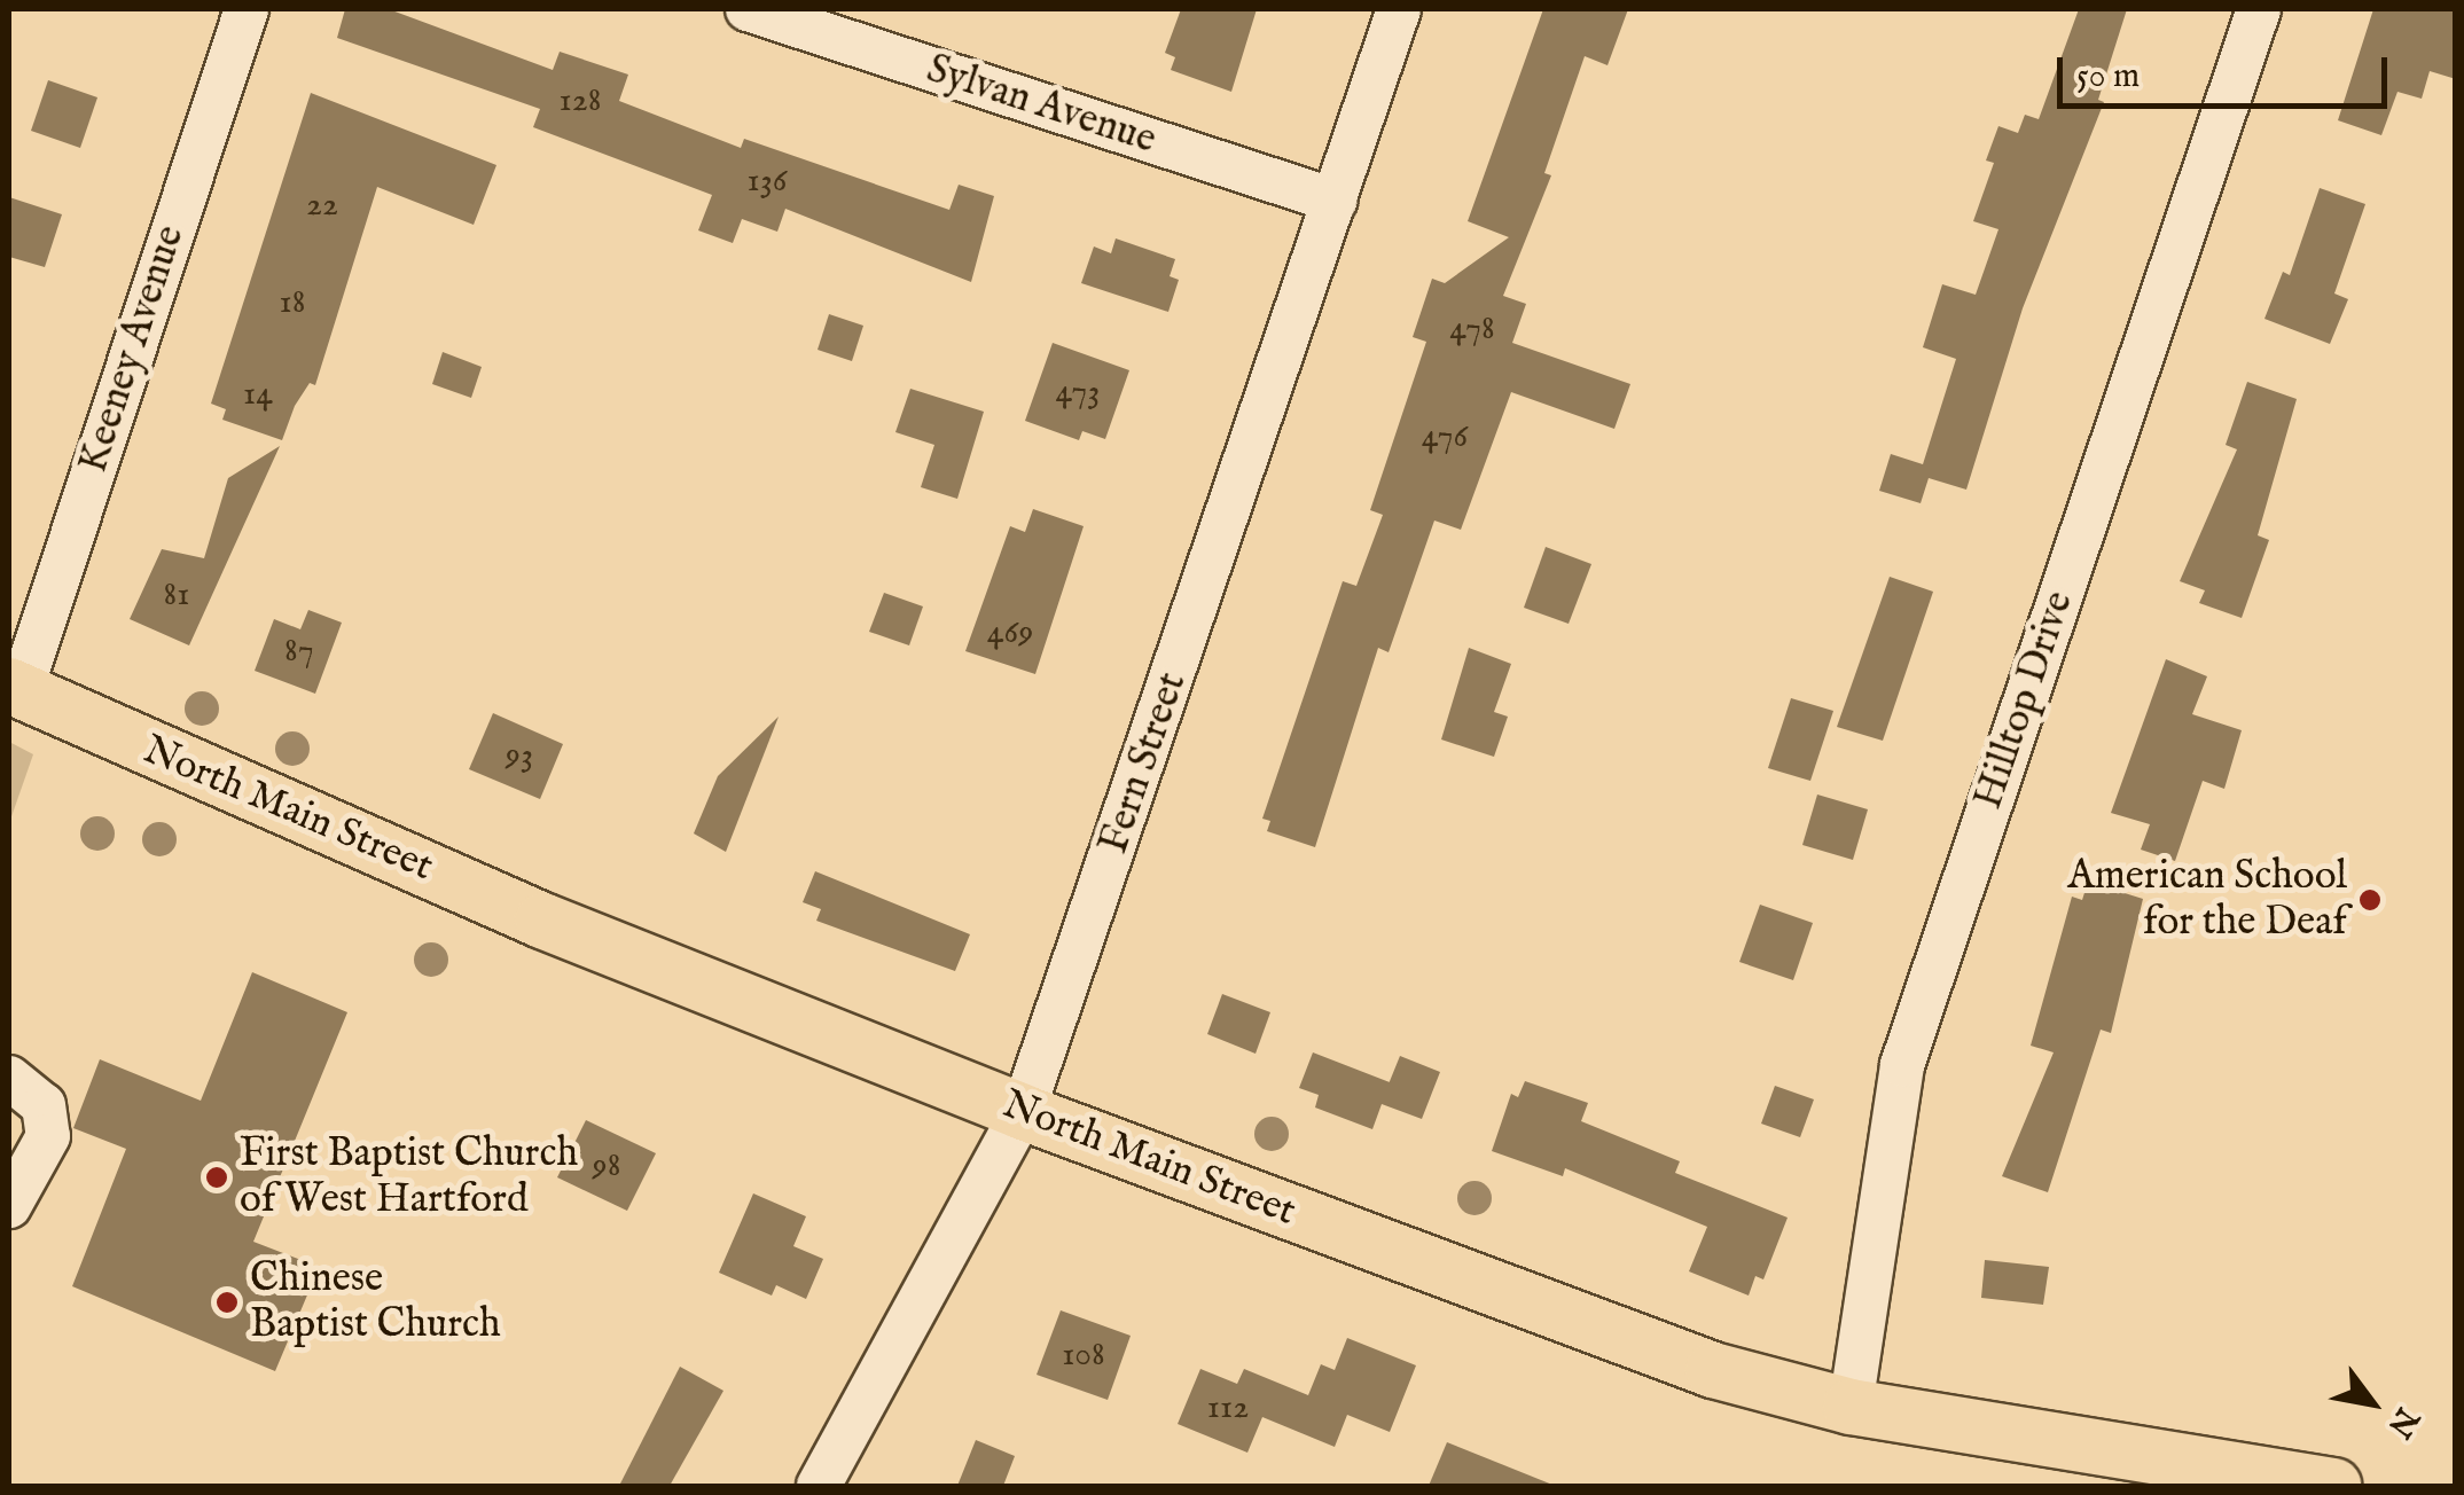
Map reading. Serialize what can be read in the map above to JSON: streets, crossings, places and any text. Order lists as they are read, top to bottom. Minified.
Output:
{"streets":{"main road":["North Main Street"],"street":["Sylvan Avenue","Keeney Avenue","Hilltop Drive","Fern Street"]},"crossings":[["Sylvan Avenue","Fern Street"],["Keeney Avenue","North Main Street"],["Hilltop Drive","North Main Street"],["Fern Street","North Main Street"]],"places":["American School for the Deaf","First Baptist Church of West Hartford","Chinese Baptist Church"],"house_numbers":["128","136","22","18","478","473","14","476","81","469","87","93","98","108","112"],"scale_bar":"50 m","north":"bottom right"}
